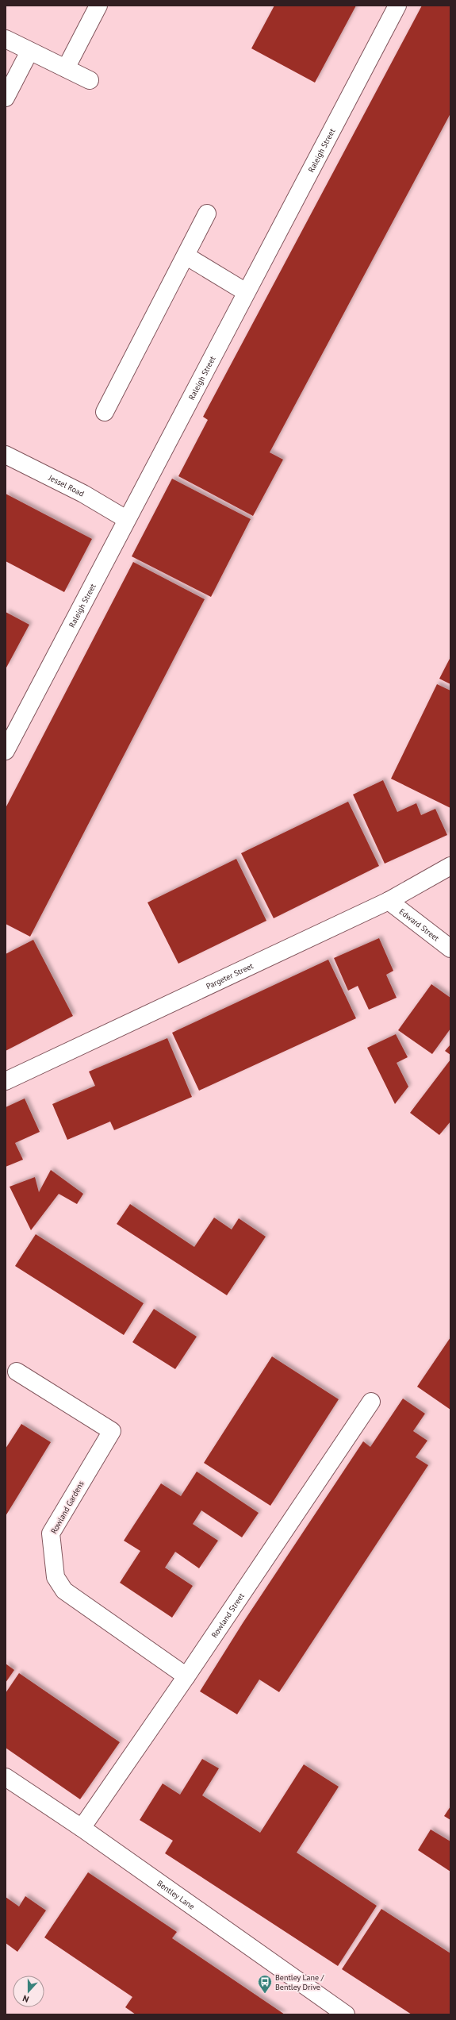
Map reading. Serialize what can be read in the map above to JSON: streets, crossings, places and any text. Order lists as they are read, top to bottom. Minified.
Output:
{"streets":{"street":["Raleigh Street","Jessel Road","Edward Street","Pargeter Street","Rowland Gardens","Rowland Street","Bentley Lane"]},"crossings":[["Raleigh Street","Jessel Road"],["Edward Street","Pargeter Street"],["Rowland Gardens","Rowland Street"],["Rowland Street","Bentley Lane"]],"places":{"bus stop":["Bentley Lane / Bentley Drive"]},"north":"bottom"}
